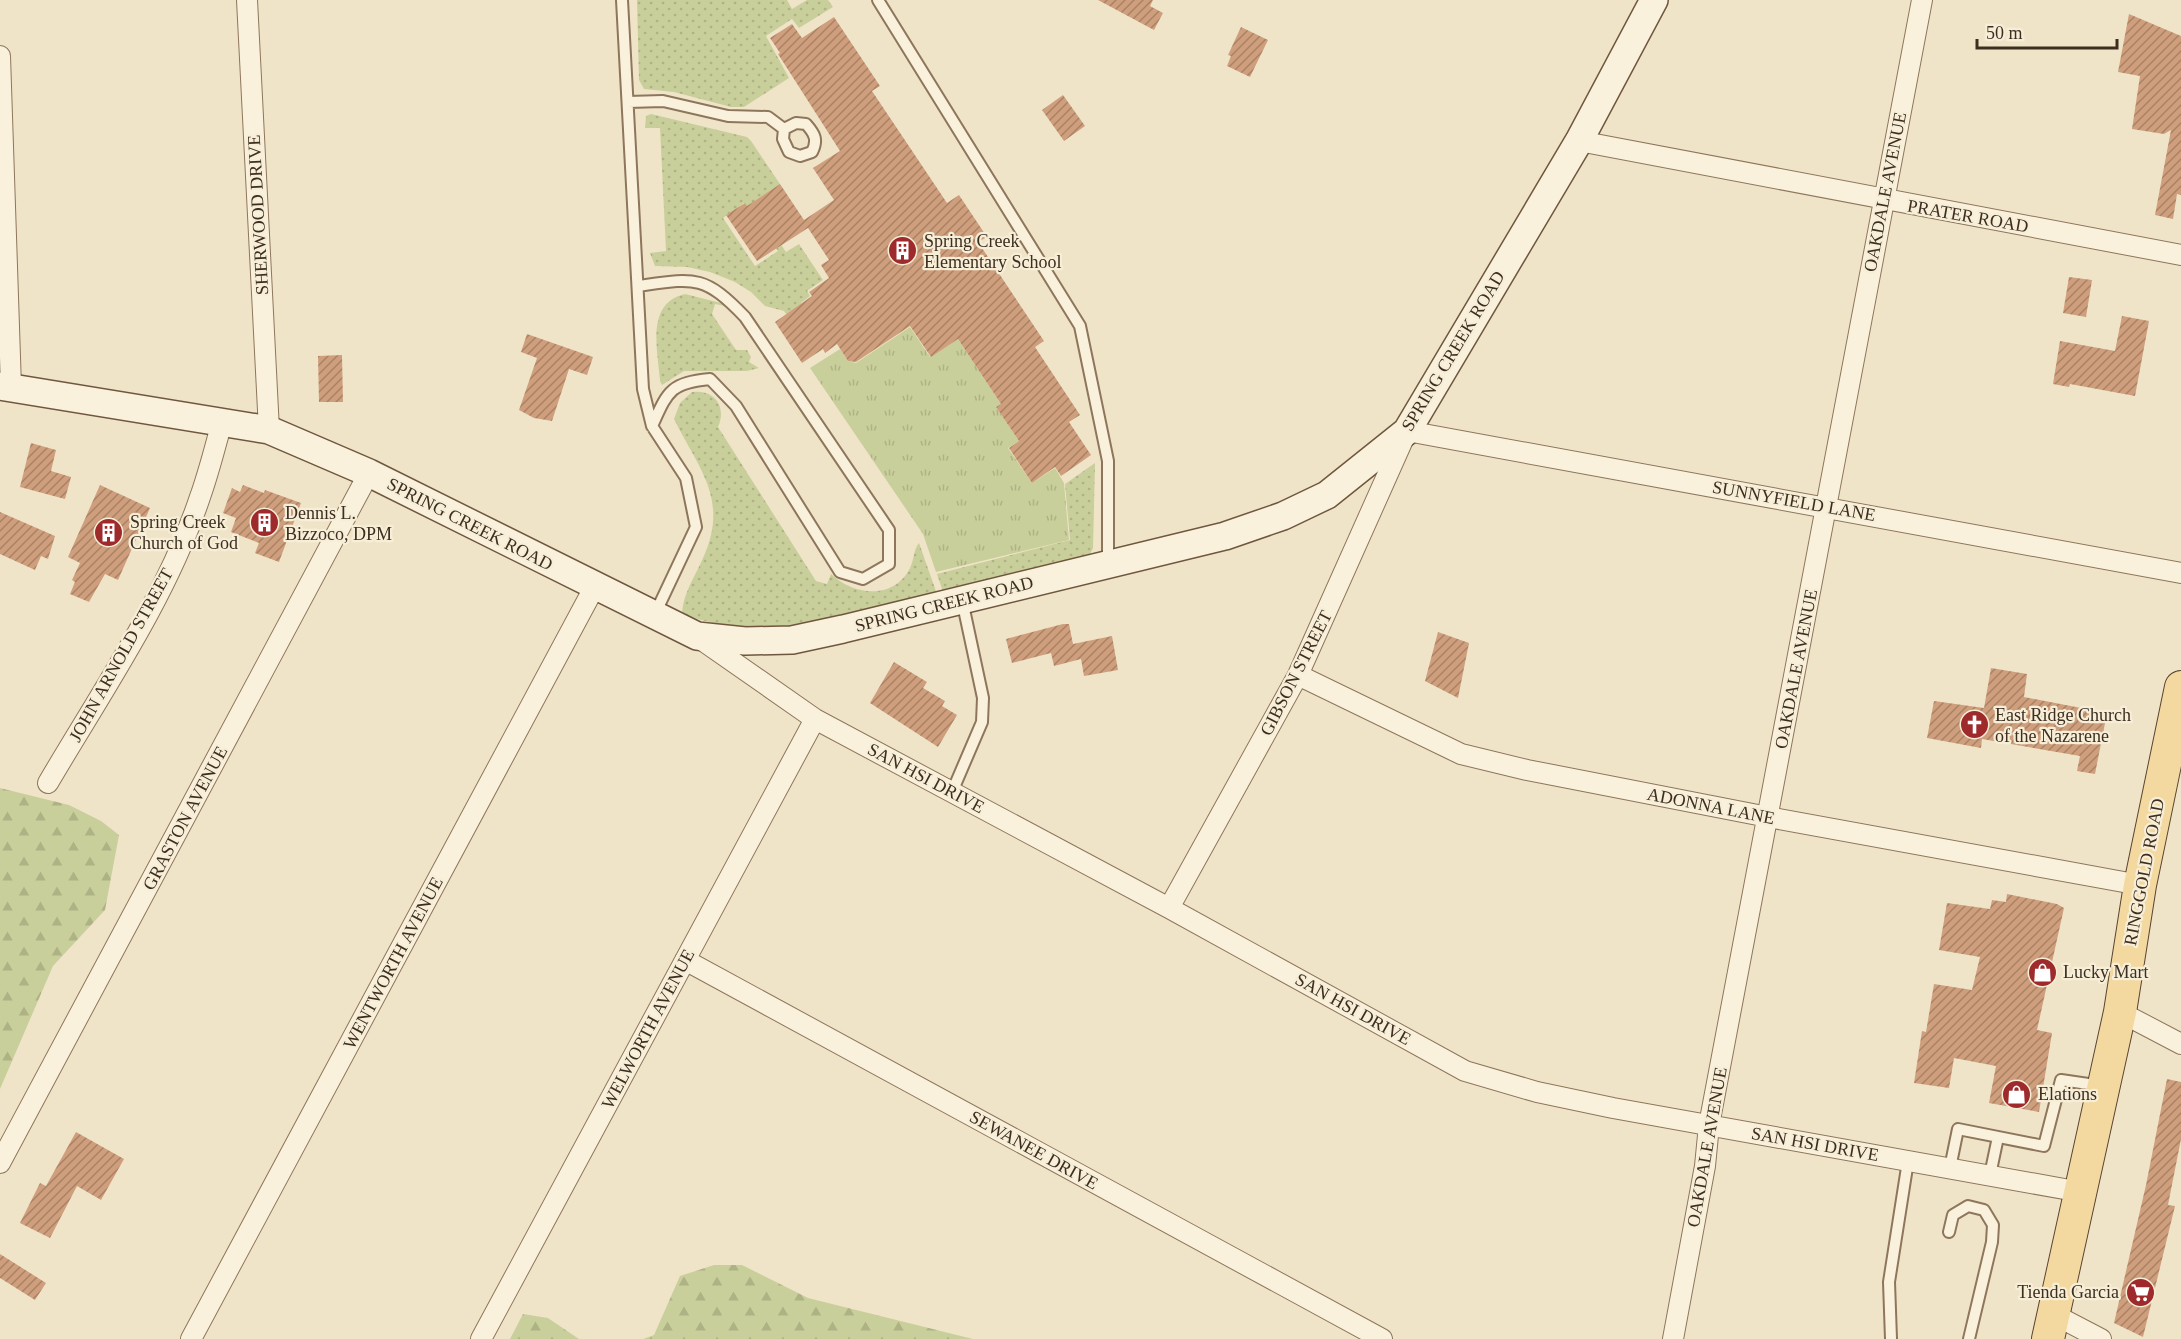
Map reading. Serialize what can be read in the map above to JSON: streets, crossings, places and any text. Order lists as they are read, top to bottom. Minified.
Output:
{"streets":{"main road":["RINGGOLD ROAD"],"street":["OAKDALE AVENUE","SHERWOOD DRIVE","PRATER ROAD","SPRING CREEK ROAD","SUNNYFIELD LANE","JOHN ARNOLD STREET","GIBSON STREET","SAN HSI DRIVE","ADONNA LANE","GRASTON AVENUE","WENTWORTH AVENUE","WELWORTH AVENUE","SEWANEE DRIVE"]},"crossings":[["OAKDALE AVENUE","PRATER ROAD"],["OAKDALE AVENUE","SUNNYFIELD LANE"],["OAKDALE AVENUE","SAN HSI DRIVE"],["OAKDALE AVENUE","ADONNA LANE"],["SHERWOOD DRIVE","SPRING CREEK ROAD"],["PRATER ROAD","SPRING CREEK ROAD"],["SPRING CREEK ROAD","SUNNYFIELD LANE"],["SPRING CREEK ROAD","JOHN ARNOLD STREET"],["SPRING CREEK ROAD","GIBSON STREET"],["SPRING CREEK ROAD","SAN HSI DRIVE"],["SPRING CREEK ROAD","GRASTON AVENUE"],["SPRING CREEK ROAD","WENTWORTH AVENUE"],["SUNNYFIELD LANE","GIBSON STREET"],["GIBSON STREET","SAN HSI DRIVE"],["GIBSON STREET","ADONNA LANE"],["SAN HSI DRIVE","RINGGOLD ROAD"],["SAN HSI DRIVE","WELWORTH AVENUE"],["ADONNA LANE","RINGGOLD ROAD"],["WELWORTH AVENUE","SEWANEE DRIVE"]],"places":{"building":["Spring Creek Elementary School","Dennis L. Bizzoco, DPM","Spring Creek Church of God"],"church":["East Ridge Church of the Nazarene"],"shop":["Lucky Mart","Elations"],"supermarket":["Tienda Garcia"]},"scale_bar":"50 m"}
